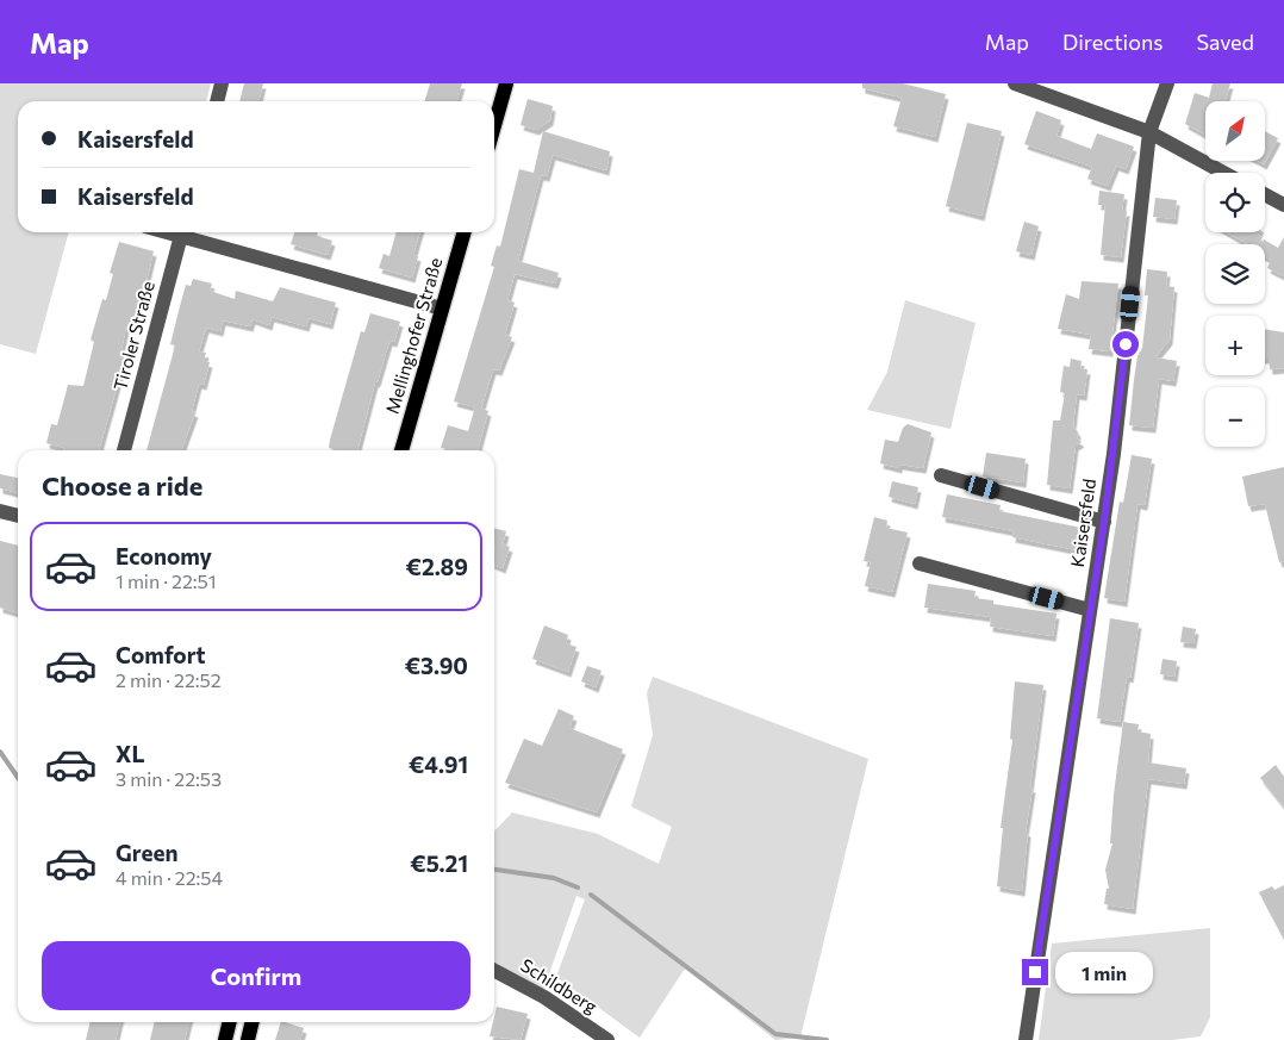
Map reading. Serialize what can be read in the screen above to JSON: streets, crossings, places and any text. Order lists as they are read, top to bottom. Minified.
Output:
{"streets":{"main road":["Mellinghofer Straße"],"street":["Tiroler Straße","Kaisersfeld","Schildberg"]},"north":"top right","page":{"header":"Map","nav":["Map","Directions","Saved"],"map_buttons":["+","−"],"banner":["Kaisersfeld","Kaisersfeld"],"heading":"Choose a ride","list":[{"name":"Economy","note":"1 min · 22:51","value":"€2.89"},{"name":"Comfort","note":"2 min · 22:52","value":"€3.90"},{"name":"XL","note":"3 min · 22:53","value":"€4.91"},{"name":"Green","note":"4 min · 22:54","value":"€5.21"}],"buttons":"Confirm","bubble":"1 min"}}
